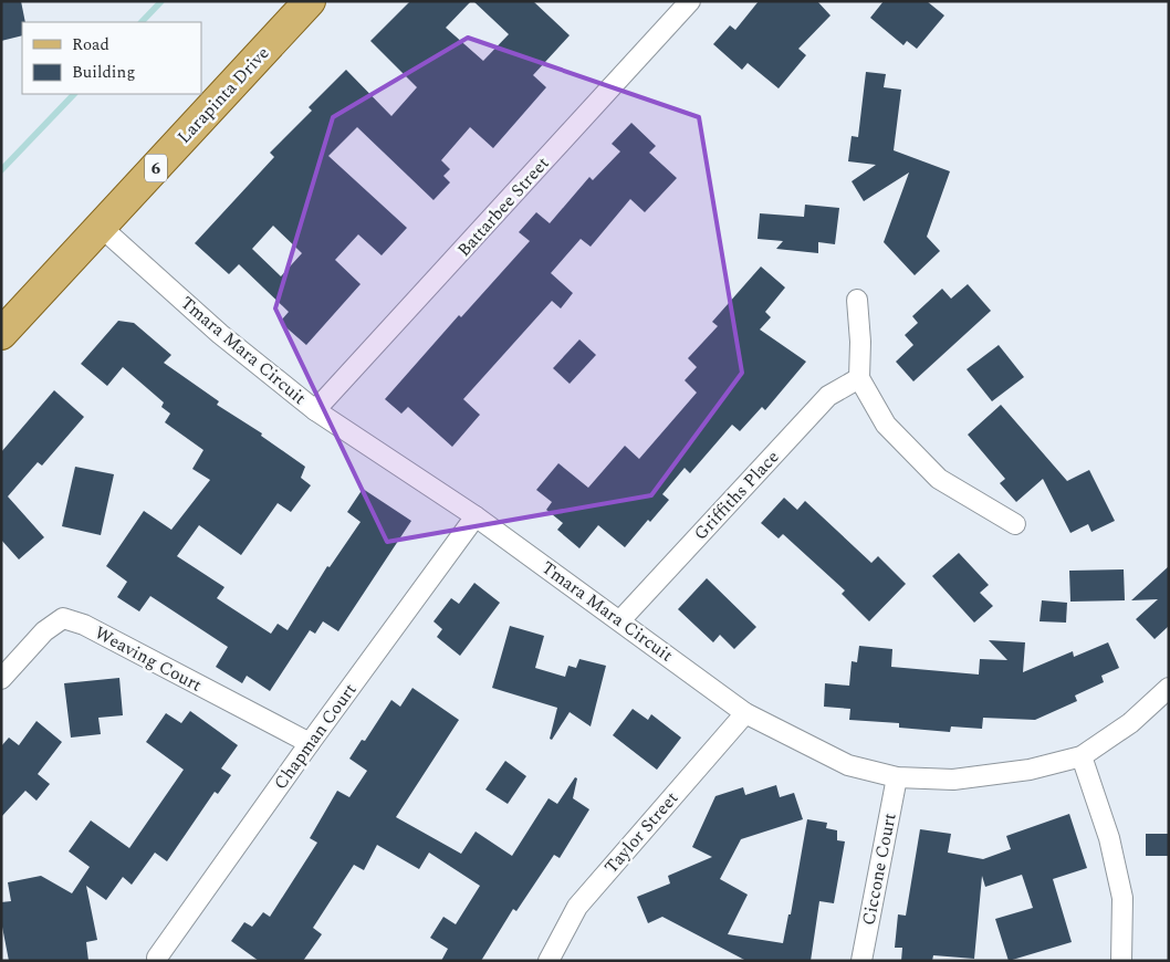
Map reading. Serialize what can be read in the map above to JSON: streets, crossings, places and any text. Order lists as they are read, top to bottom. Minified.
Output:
{"streets":{"main road":["Larapinta Drive","6"],"street":["Battarbee Street","Tmara Mara Circuit","Griffiths Place","Weaving Court","Chapman Court","Taylor Street","Ciccone Court"]},"crossings":[["Larapinta Drive","Tmara Mara Circuit"],["Battarbee Street","Tmara Mara Circuit"],["Tmara Mara Circuit","Griffiths Place"],["Tmara Mara Circuit","Chapman Court"],["Tmara Mara Circuit","Taylor Street"],["Tmara Mara Circuit","Ciccone Court"],["Weaving Court","Chapman Court"]],"legend":["Road","Building"]}
